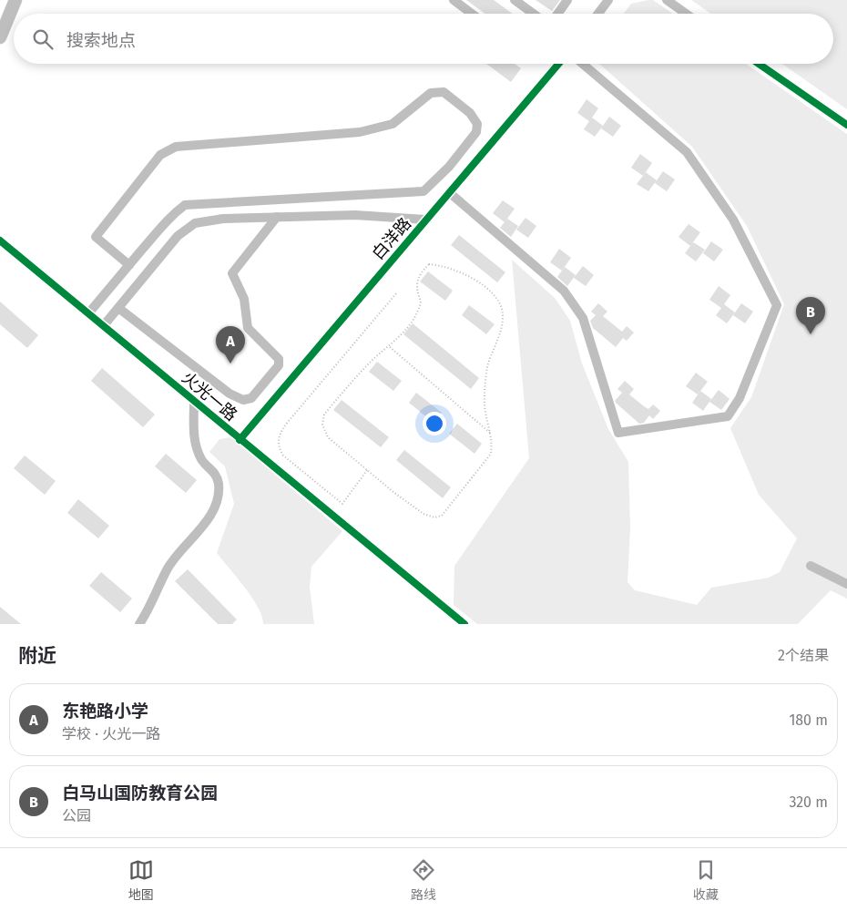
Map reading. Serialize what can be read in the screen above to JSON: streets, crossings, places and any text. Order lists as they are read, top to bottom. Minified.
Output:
{"streets":{"street":["白洋路","火光一路"]},"crossings":[["白洋路","火光一路"]],"page":{"search":"搜索地点","pins":["B","A"],"heading":["附近","2个结果"],"list":[{"mark":"A","name":"东艳路小学","note":"学校 · 火光一路","value":"180 m"},{"mark":"B","name":"白马山国防教育公园","note":"公园","value":"320 m"}],"nav":["地图","路线","收藏"]}}
